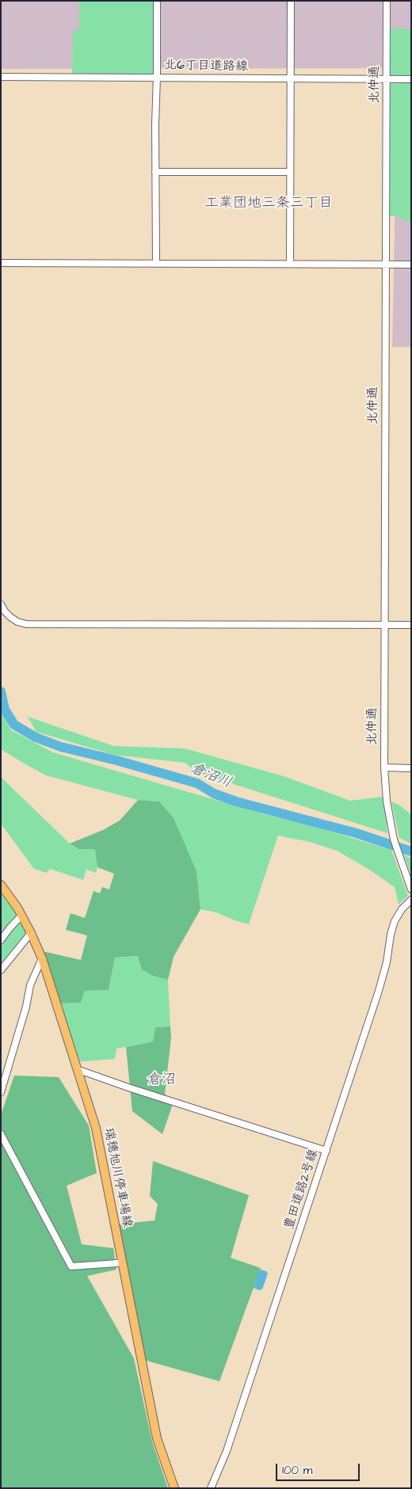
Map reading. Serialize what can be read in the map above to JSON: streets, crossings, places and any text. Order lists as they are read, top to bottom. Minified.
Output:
{"streets":{"main road":["瑞穂旭川停車場線"],"street":["北6丁目道路線","北仲通","豊田道路2号線"]},"crossings":[["北6丁目道路線","北仲通"]],"districts":["工業団地三条三丁目","倉沼"],"water":["倉沼川"],"scale_bar":"100 m"}
